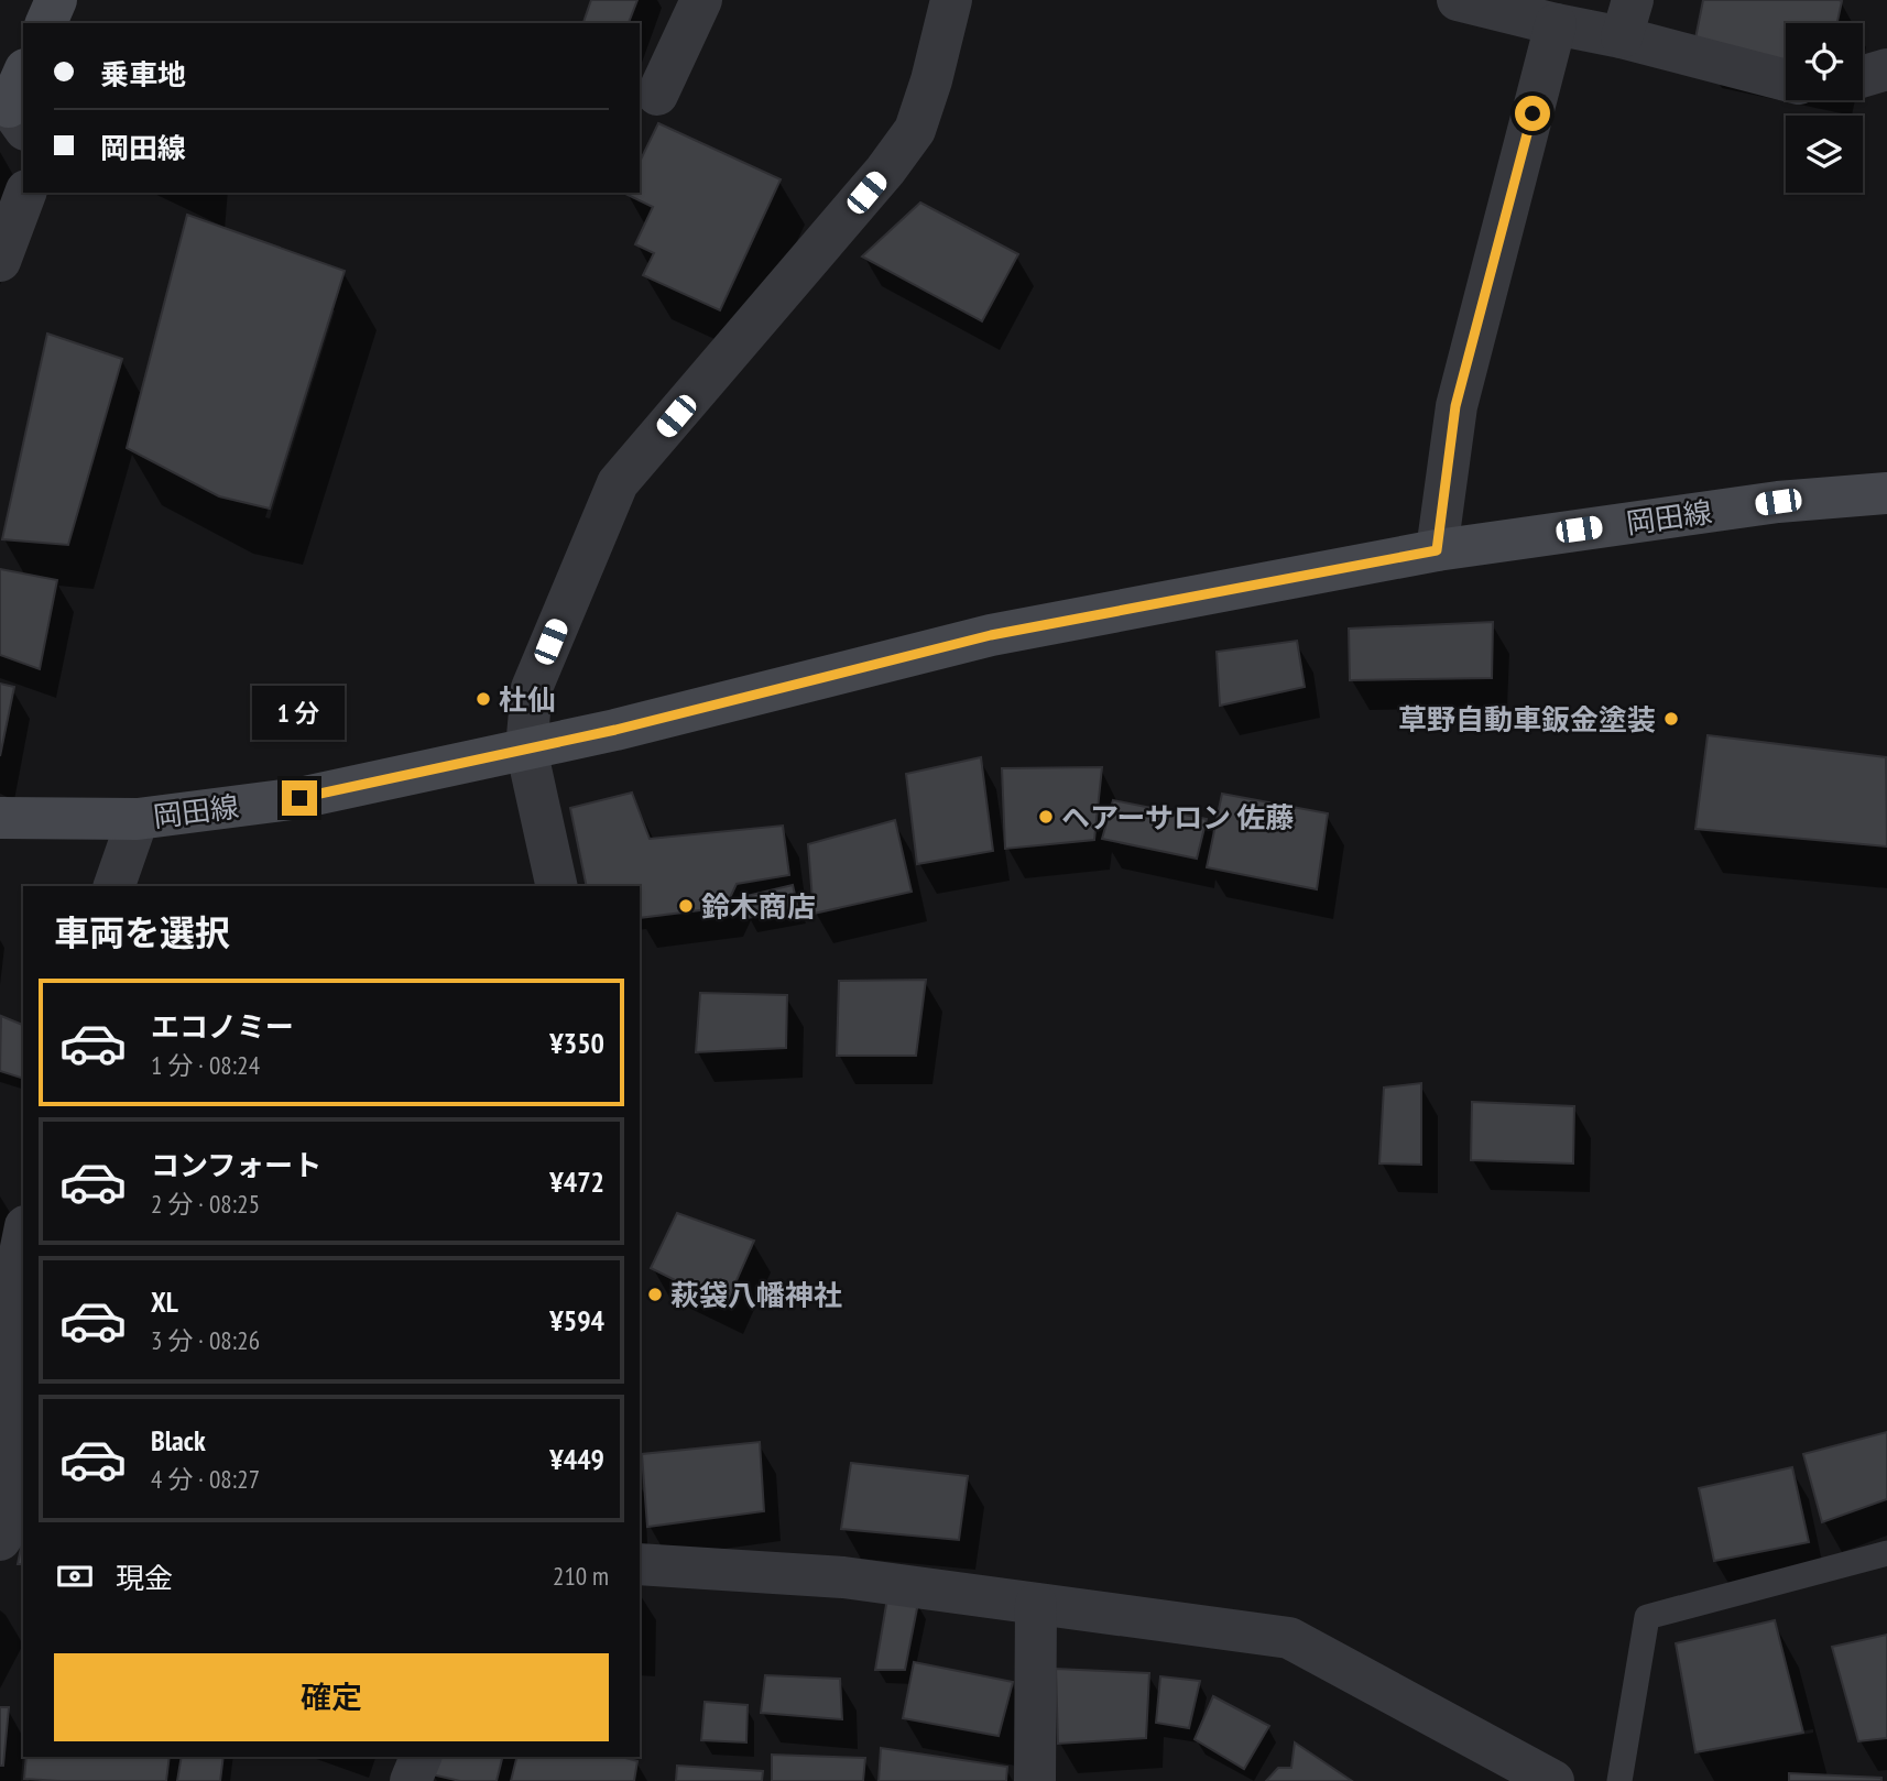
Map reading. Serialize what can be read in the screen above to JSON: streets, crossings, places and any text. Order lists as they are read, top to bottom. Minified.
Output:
{"streets":{"street":["岡田線"]},"places":["杜仙","草野自動車鈑金塗装","ヘアーサロン 佐藤","鈴木商店","萩袋八幡神社"],"page":{"banner":["乗車地","岡田線"],"bubble":"1 分","heading":"車両を選択","list":[{"name":"エコノミー","note":"1 分 · 08:24","value":"¥350"},{"name":"コンフォート","note":"2 分 · 08:25","value":"¥472"},{"name":"XL","note":"3 分 · 08:26","value":"¥594"},{"name":"Black","note":"4 分 · 08:27","value":"¥449"}],"pay":["現金","210 m"],"buttons":"確定"}}
